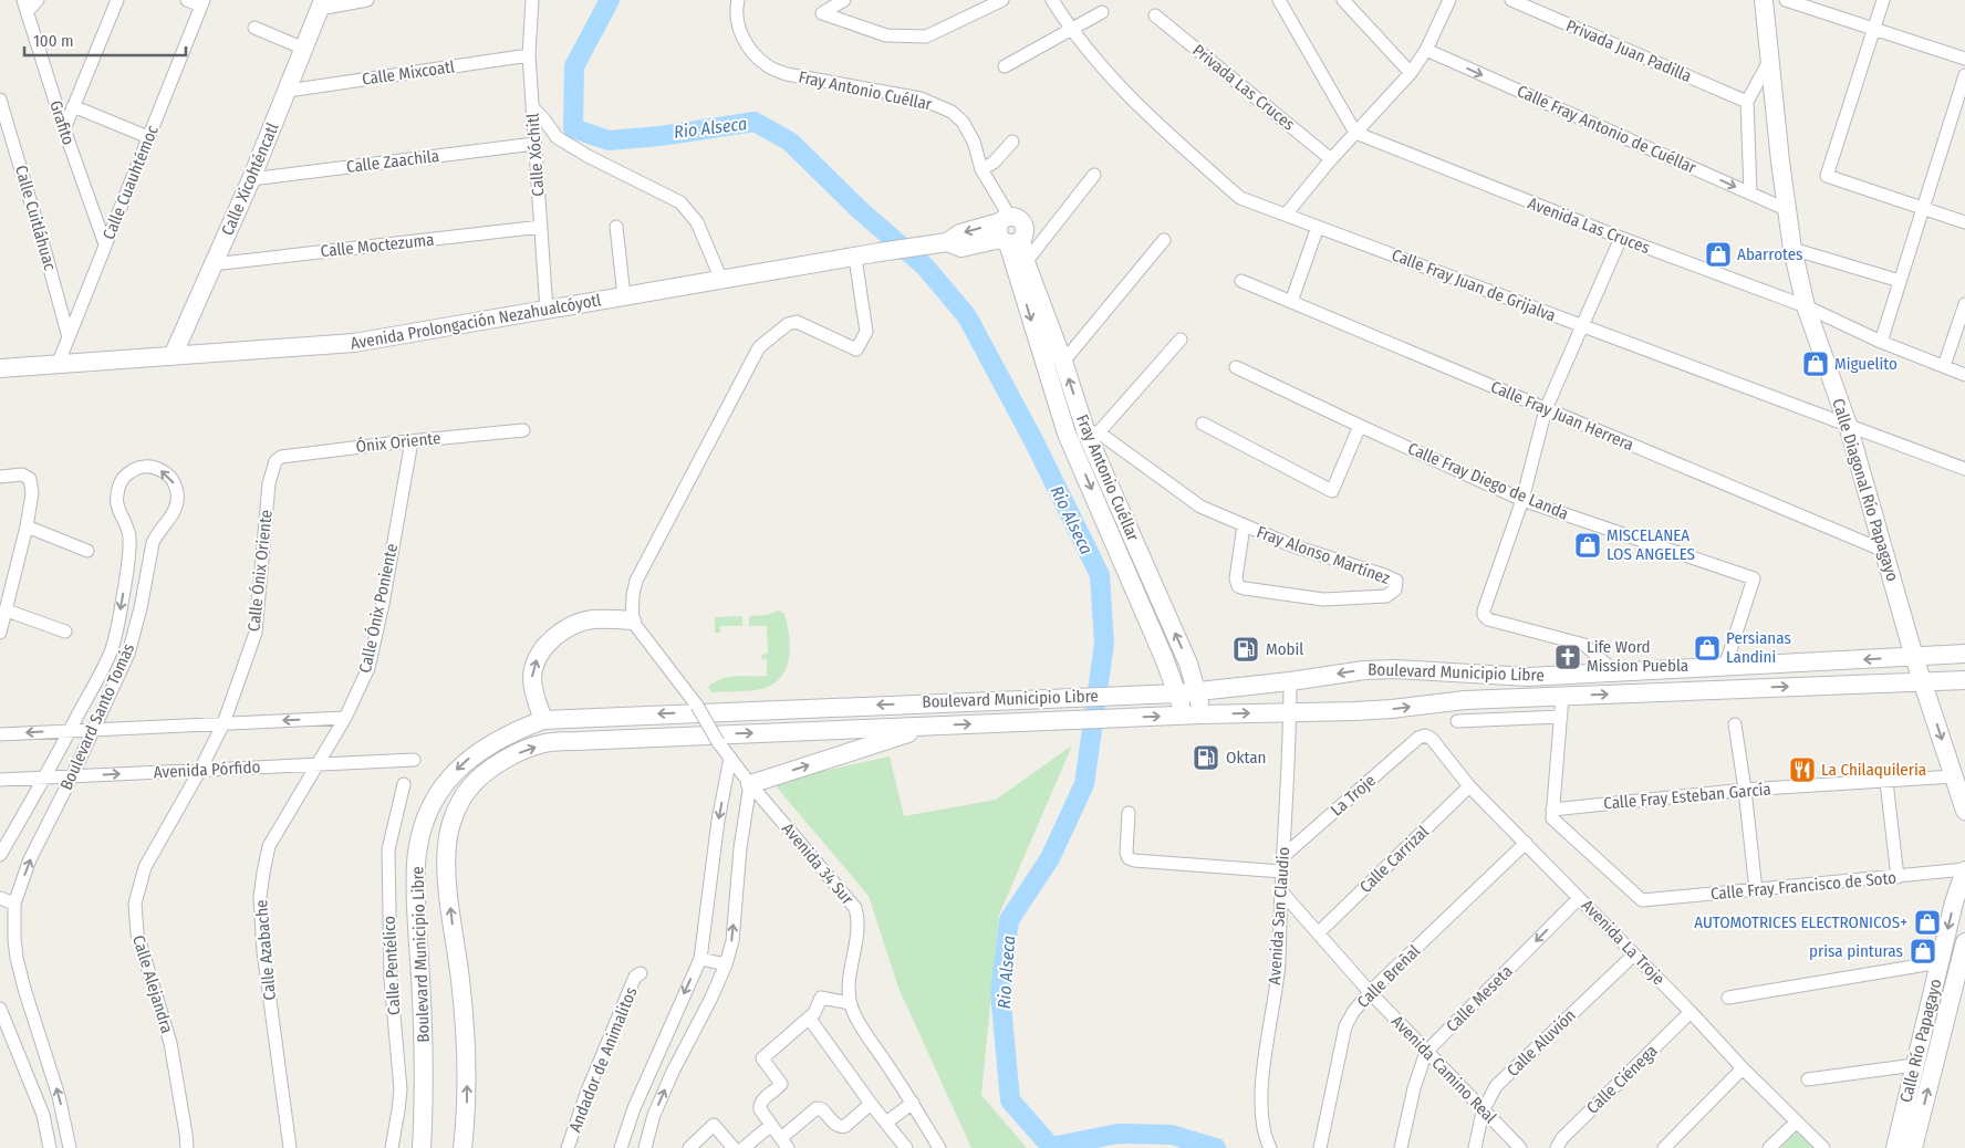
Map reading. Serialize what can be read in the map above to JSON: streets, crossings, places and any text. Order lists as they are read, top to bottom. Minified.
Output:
{"streets":{"main road":["Fray Antonio Cuéllar","Calle Xicohténcatl","Avenida Prolongación Nezahualcóyotl","Calle Diagonal Río Papagayo","Boulevard Municipio Libre","Calle Río Papagayo"],"street":["Privada Juan Padilla","Calle Mixcoatl","Privada Las Cruces","Grafito","Calle Fray Antonio de Cuéllar","Calle Xóchitl","Calle Zaachila","Calle Cuauhtémoc","Calle Cuitláhuac","Avenida Las Cruces","Calle Moctezuma","Calle Fray Juan de Grijalva","Calle Fray Juan Herrera","Ónix Oriente","Calle Fray Diego de Landa","Fray Alonso Martínez","Calle Ónix Oriente","Calle Ónix Poniente","Boulevard Santo Tomás","Avenida Pórfido","La Troje","Calle Fray Esteban García","Calle Carrizal","Avenida 34 Sur","Calle Fray Francisco de Soto","Avenida San Claudio","Avenida La Troje","Calle Azabache","Calle Pentélico","Calle Breñal","Calle Alejandra","Calle Meseta","Calle Aluvión","Andador de Animalitos","Avenida Camino Real","Calle Ciénega"]},"crossings":[["Calle Mixcoatl","Calle Xóchitl"],["Calle Mixcoatl","Calle Xicohténcatl"],["Fray Antonio Cuéllar","Avenida Prolongación Nezahualcóyotl"],["Fray Antonio Cuéllar","Boulevard Municipio Libre"],["Grafito","Calle Cuauhtémoc"],["Calle Fray Antonio de Cuéllar","Calle Diagonal Río Papagayo"],["Calle Xóchitl","Calle Zaachila"],["Calle Xóchitl","Calle Moctezuma"],["Calle Xóchitl","Avenida Prolongación Nezahualcóyotl"],["Calle Zaachila","Calle Xicohténcatl"],["Calle Xicohténcatl","Calle Moctezuma"],["Calle Xicohténcatl","Avenida Prolongación Nezahualcóyotl"],["Calle Cuauhtémoc","Calle Cuitláhuac"],["Calle Cuauhtémoc","Avenida Prolongación Nezahualcóyotl"],["Avenida Las Cruces","Calle Diagonal Río Papagayo"],["Calle Fray Juan de Grijalva","Calle Diagonal Río Papagayo"],["Calle Fray Juan Herrera","Calle Diagonal Río Papagayo"],["Ónix Oriente","Calle Ónix Oriente"],["Ónix Oriente","Calle Ónix Poniente"],["Calle Fray Diego de Landa","Boulevard Municipio Libre"],["Calle Diagonal Río Papagayo","Boulevard Municipio Libre"],["Calle Diagonal Río Papagayo","Calle Fray Esteban García"],["Calle Ónix Oriente","Avenida Pórfido"],["Calle Ónix Oriente","Calle Alejandra"],["Calle Ónix Poniente","Avenida Pórfido"],["Calle Ónix Poniente","Calle Azabache"],["Boulevard Municipio Libre","Avenida San Claudio"],["Boulevard Santo Tomás","Avenida Pórfido"],["Avenida Pórfido","Calle Azabache"],["Avenida Pórfido","Calle Alejandra"],["La Troje","Avenida San Claudio"],["La Troje","Avenida La Troje"],["Calle Fray Esteban García","Calle Fray Francisco de Soto"],["Calle Carrizal","Avenida La Troje"],["Calle Carrizal","Avenida Camino Real"],["Calle Fray Francisco de Soto","Calle Río Papagayo"],["Avenida San Claudio","Avenida Camino Real"],["Avenida La Troje","Calle Breñal"],["Avenida La Troje","Calle Meseta"],["Avenida La Troje","Calle Aluvión"],["Avenida La Troje","Calle Ciénega"],["Calle Breñal","Avenida Camino Real"],["Calle Meseta","Avenida Camino Real"],["Calle Aluvión","Avenida Camino Real"]],"one_way":["Calle Fray Antonio de Cuéllar","Calle Meseta"],"water":["Rio Alseca"],"places":{"shop":["Abarrotes","Miguelito","MISCELANEA LOS ANGELES","Persianas Landini","AUTOMOTRICES ELECTRONICOS+","prisa pinturas"],"fuel station":["Mobil","Oktan"],"church":["Life Word Mission Puebla"],"restaurant":["La Chilaquileria"]},"scale_bar":"100 m"}
